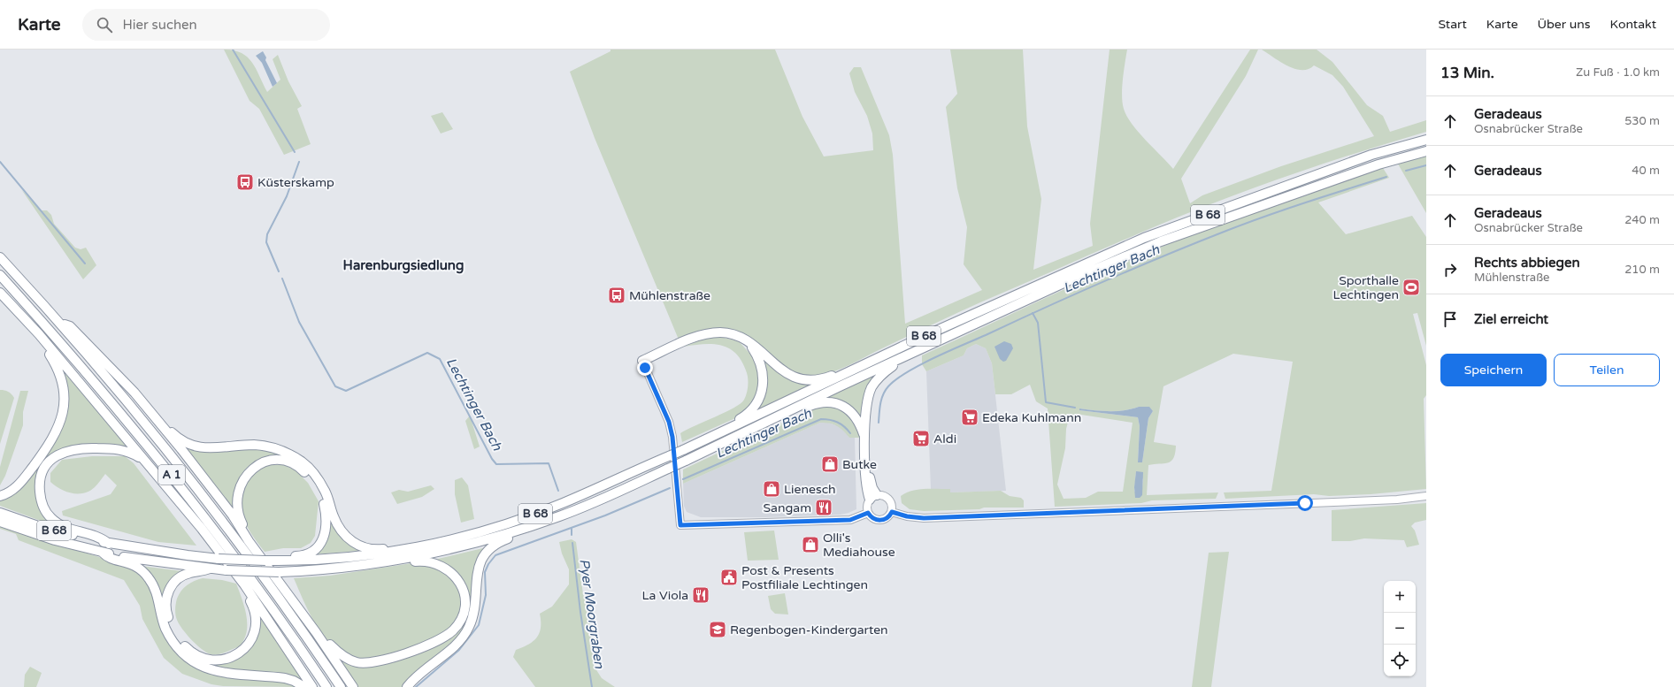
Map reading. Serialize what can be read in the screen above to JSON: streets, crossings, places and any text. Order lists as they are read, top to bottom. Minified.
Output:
{"streets":{"highway":["B 68","A 1"]},"districts":["Harenburgsiedlung"],"water":["Lechtinger Bach","Pyer Moorgraben"],"places":{"bus stop":["Küsterskamp","Mühlenstraße"],"sports":["Sporthalle Lechtingen"],"supermarket":["Edeka Kuhlmann","Aldi"],"shop":["Butke","Lienesch","Olli's Mediahouse"],"restaurant":["Sangam","La Viola"],"public building":["Post & Presents Postfiliale Lechtingen"],"school or university":["Regenbogen-Kindergarten"]},"page":{"header":"Karte","search":"Hier suchen","nav":["Start","Karte","Über uns","Kontakt"],"heading":["13 Min.","Zu Fuß · 1.0 km"],"list":[["Geradeaus","Osnabrücker Straße","530 m"],["Geradeaus","40 m"],["Geradeaus","Osnabrücker Straße","240 m"],["Rechts abbiegen","Mühlenstraße","210 m"],"Ziel erreicht"],"buttons":["Speichern","Teilen"],"map_buttons":["+","−"]}}
